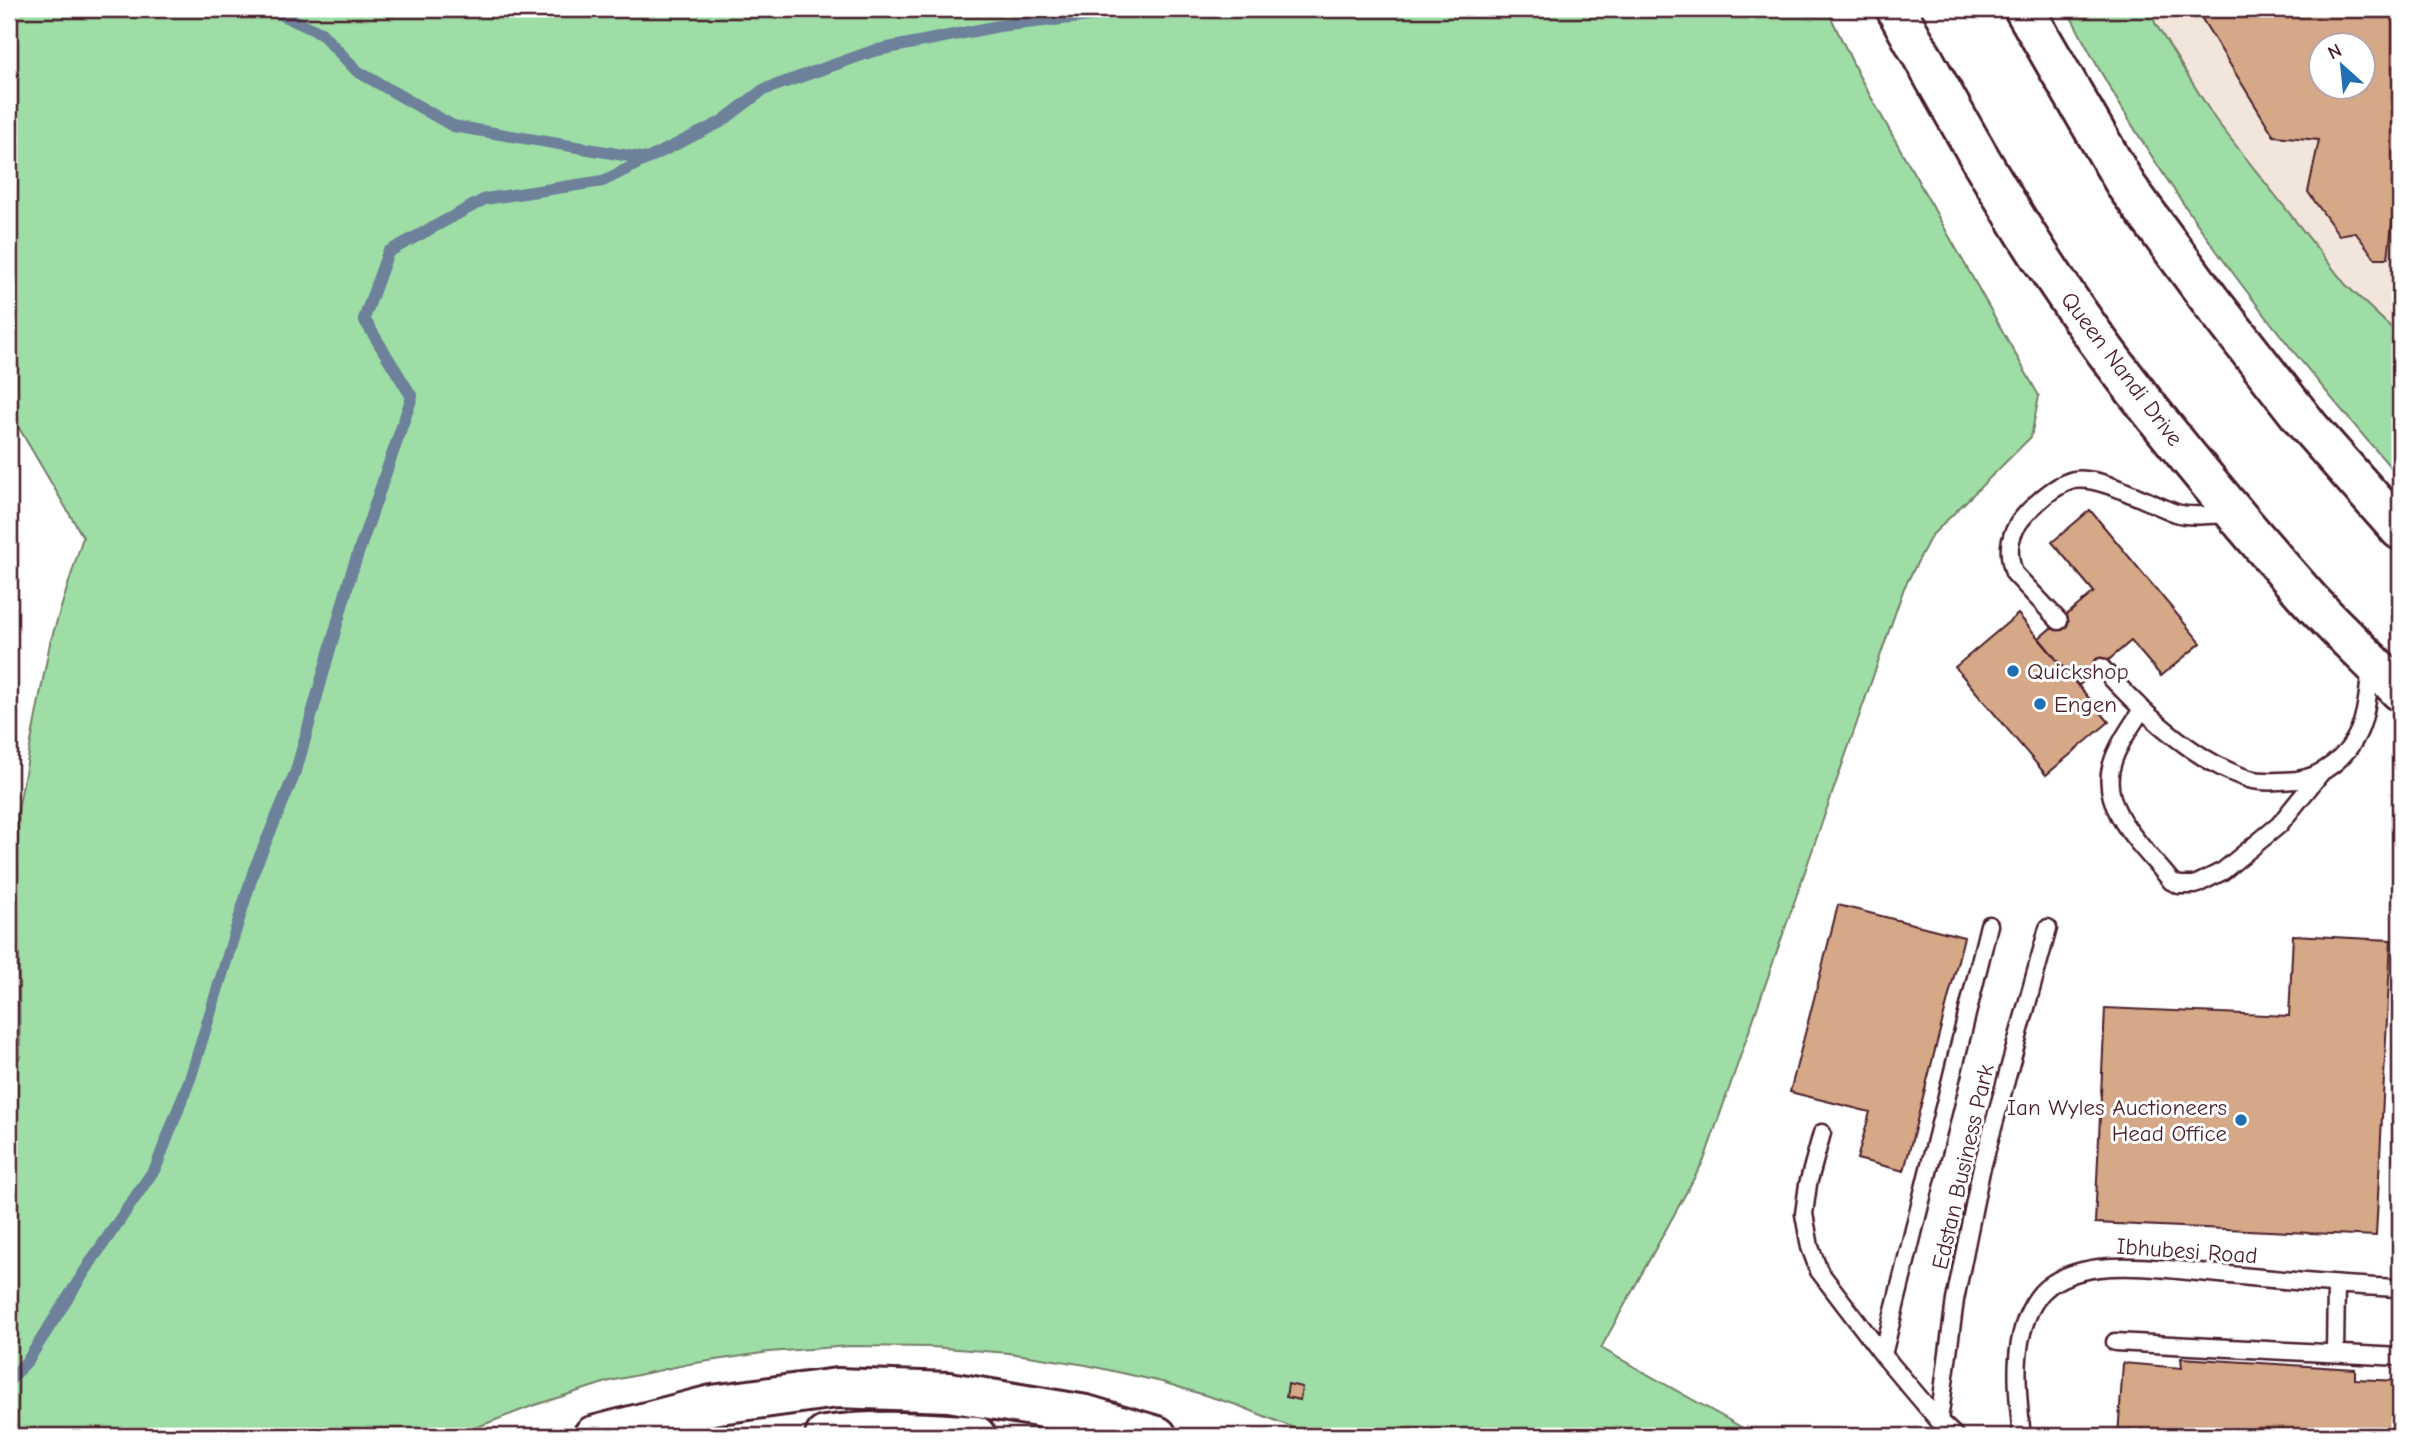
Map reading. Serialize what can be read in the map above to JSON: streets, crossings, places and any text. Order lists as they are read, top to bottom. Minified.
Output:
{"streets":{"main road":["Queen Nandi Drive"],"lane":["Edstan Business Park","Ibhubesi Road"]},"places":["Quickshop","Engen","Ian Wyles Auctioneers Head Office"],"north":"top left"}
